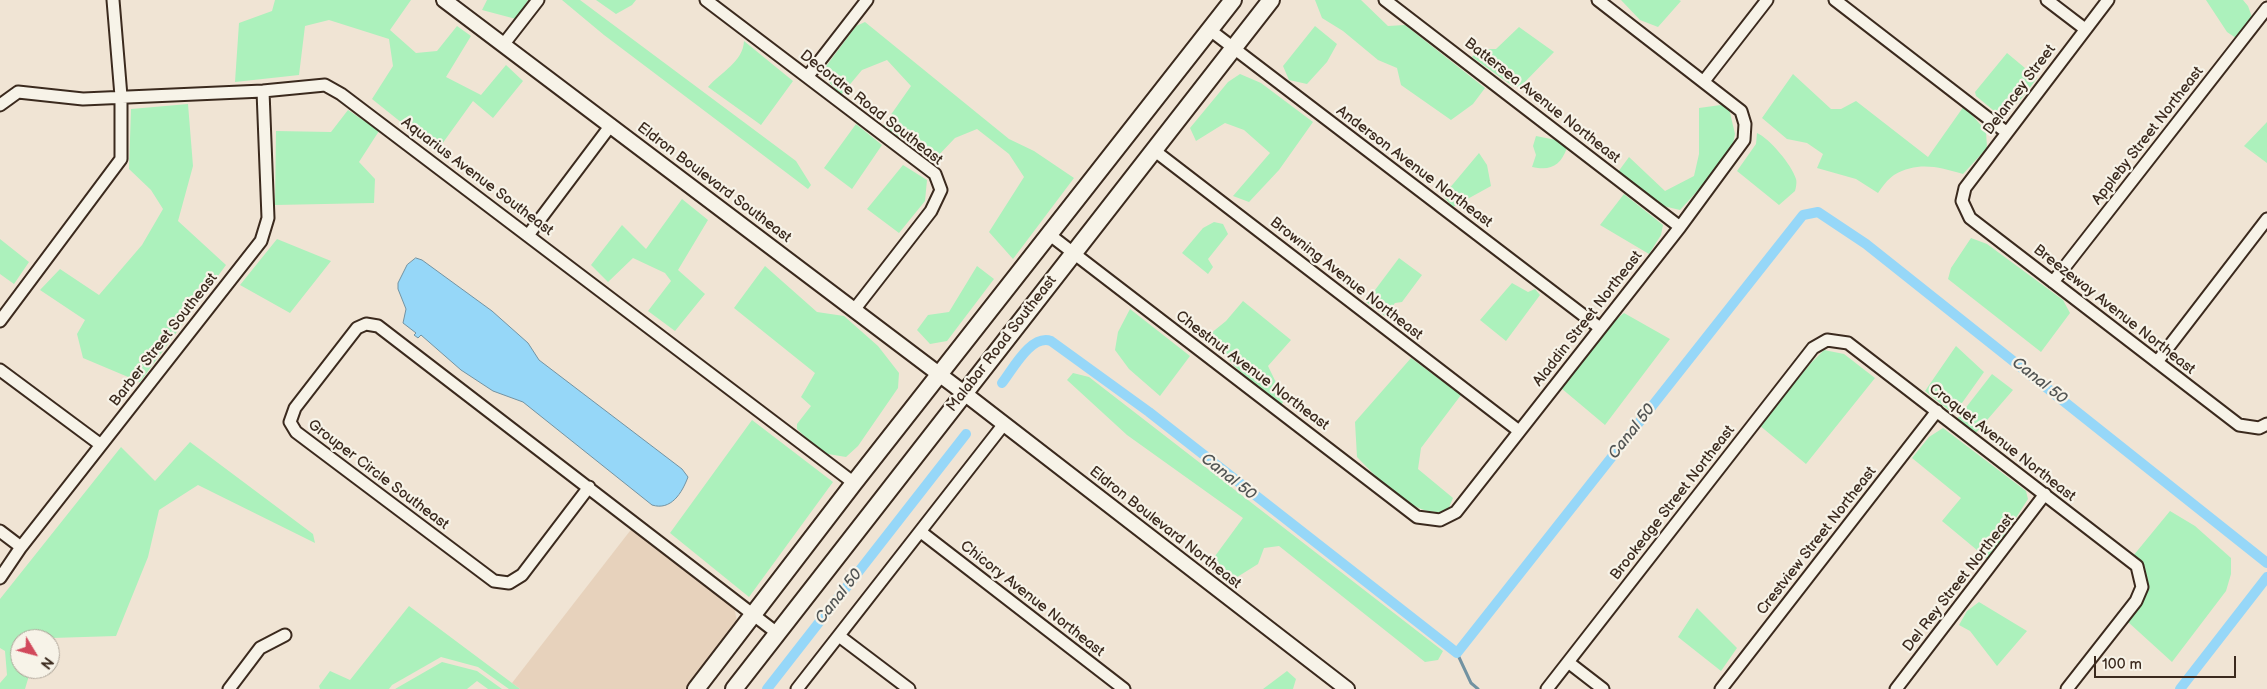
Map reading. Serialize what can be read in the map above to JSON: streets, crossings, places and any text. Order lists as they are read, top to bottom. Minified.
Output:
{"streets":{"main road":["Malabar Road Southeast"],"street":["Delancey Street","Battersea Avenue Northeast","Decordre Road Southeast","Appleby Street Northeast","Anderson Avenue Northeast","Aquarius Avenue Southeast","Eldron Boulevard Southeast","Browning Avenue Northeast","Breezeway Avenue Northeast","Aladdin Street Northeast","Barber Street Southeast","Chestnut Avenue Northeast","Croquet Avenue Northeast","Grouper Circle Southeast","Brookedge Street Northeast","Eldron Boulevard Northeast","Crestview Street Northeast","Del Rey Street Northeast","Chicory Avenue Northeast"]},"crossings":[["Delancey Street","Breezeway Avenue Northeast"],["Battersea Avenue Northeast","Aladdin Street Northeast"],["Decordre Road Southeast","Eldron Boulevard Southeast"],["Appleby Street Northeast","Breezeway Avenue Northeast"],["Anderson Avenue Northeast","Aladdin Street Northeast"],["Anderson Avenue Northeast","Malabar Road Southeast"],["Aquarius Avenue Southeast","Barber Street Southeast"],["Aquarius Avenue Southeast","Malabar Road Southeast"],["Eldron Boulevard Southeast","Malabar Road Southeast"],["Eldron Boulevard Southeast","Eldron Boulevard Northeast"],["Browning Avenue Northeast","Aladdin Street Northeast"],["Browning Avenue Northeast","Malabar Road Southeast"],["Aladdin Street Northeast","Chestnut Avenue Northeast"],["Malabar Road Southeast","Chestnut Avenue Northeast"],["Malabar Road Southeast","Grouper Circle Southeast"],["Malabar Road Southeast","Eldron Boulevard Northeast"],["Croquet Avenue Northeast","Brookedge Street Northeast"],["Croquet Avenue Northeast","Crestview Street Northeast"],["Croquet Avenue Northeast","Del Rey Street Northeast"]],"water":["Canal 50"],"scale_bar":"100 m","north":"bottom right"}
